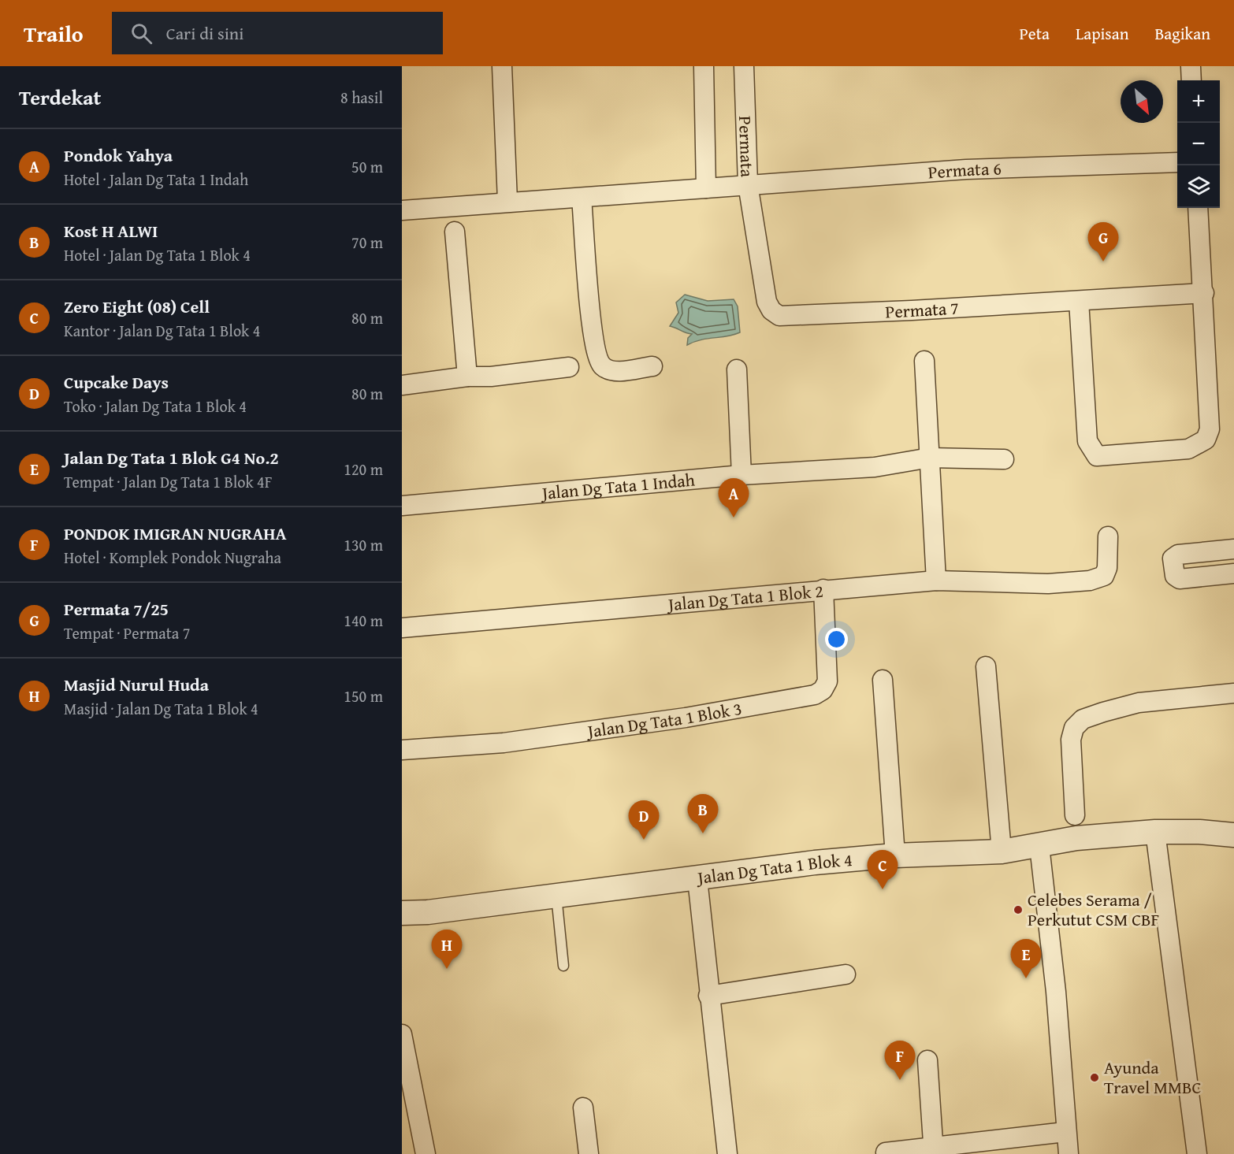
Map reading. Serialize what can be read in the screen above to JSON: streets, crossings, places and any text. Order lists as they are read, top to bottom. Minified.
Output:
{"streets":{"street":["Permata","Permata 6","Permata 7","Jalan Dg Tata 1 Indah","Jalan Dg Tata 1 Blok 2","Jalan Dg Tata 1 Blok 3","Jalan Dg Tata 1 Blok 4"]},"crossings":[["Permata","Permata 6"],["Permata","Permata 7"],["Permata 6","Permata 7"],["Jalan Dg Tata 1 Blok 2","Jalan Dg Tata 1 Blok 3"]],"places":["Celebes Serama / Perkutut CSM CBF","Ayunda Travel MMBC"],"north":"bottom right","page":{"header":"Trailo","search":"Cari di sini","nav":["Peta","Lapisan","Bagikan"],"heading":["Terdekat","8 hasil"],"map_buttons":["+","−"],"list":[{"mark":"A","name":"Pondok Yahya","note":"Hotel · Jalan Dg Tata 1 Indah","value":"50 m"},{"mark":"B","name":"Kost H ALWI","note":"Hotel · Jalan Dg Tata 1 Blok 4","value":"70 m"},{"mark":"C","name":"Zero Eight (08) Cell","note":"Kantor · Jalan Dg Tata 1 Blok 4","value":"80 m"},{"mark":"D","name":"Cupcake Days","note":"Toko · Jalan Dg Tata 1 Blok 4","value":"80 m"},{"mark":"E","name":"Jalan Dg Tata 1 Blok G4 No.2","note":"Tempat · Jalan Dg Tata 1 Blok 4F","value":"120 m"},{"mark":"F","name":"PONDOK IMIGRAN NUGRAHA","note":"Hotel · Komplek Pondok Nugraha","value":"130 m"},{"mark":"G","name":"Permata 7/25","note":"Tempat · Permata 7","value":"140 m"},{"mark":"H","name":"Masjid Nurul Huda","note":"Masjid · Jalan Dg Tata 1 Blok 4","value":"150 m"}],"pins":["G","A","B","D","C","H","E","F"]}}
